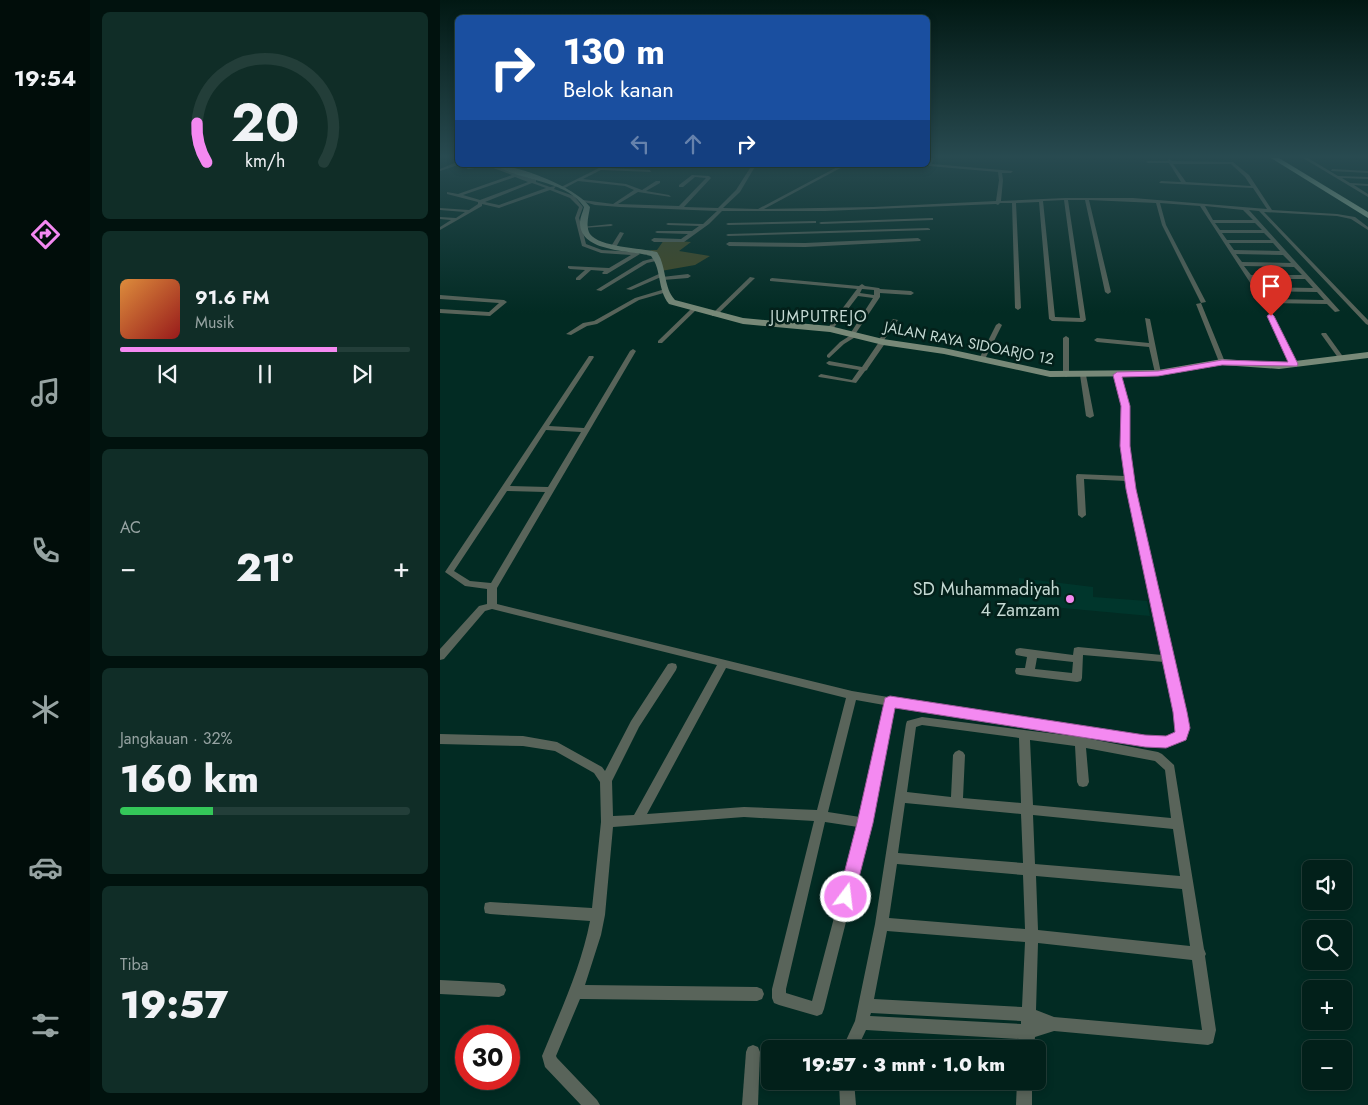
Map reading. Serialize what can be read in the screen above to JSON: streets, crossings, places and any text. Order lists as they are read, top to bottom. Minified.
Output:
{"streets":{"main road":["JALAN RAYA SIDOARJO 12"]},"districts":["JUMPUTREJO"],"places":["SD Muhammadiyah 4 Zamzam"],"page":{"tabs":"19:54","turn":["130 m","Belok kanan"],"song":["91.6 FM","Musik"],"tile":["AC",["Jangkauan · 32%","160 km"],["Tiba","19:57"]],"heat":["−","21°","+"],"map_buttons":["+","−"],"limit":"30","trip":"19:57 · 3 mnt · 1.0 km","gauge":["20","km/h"]}}
